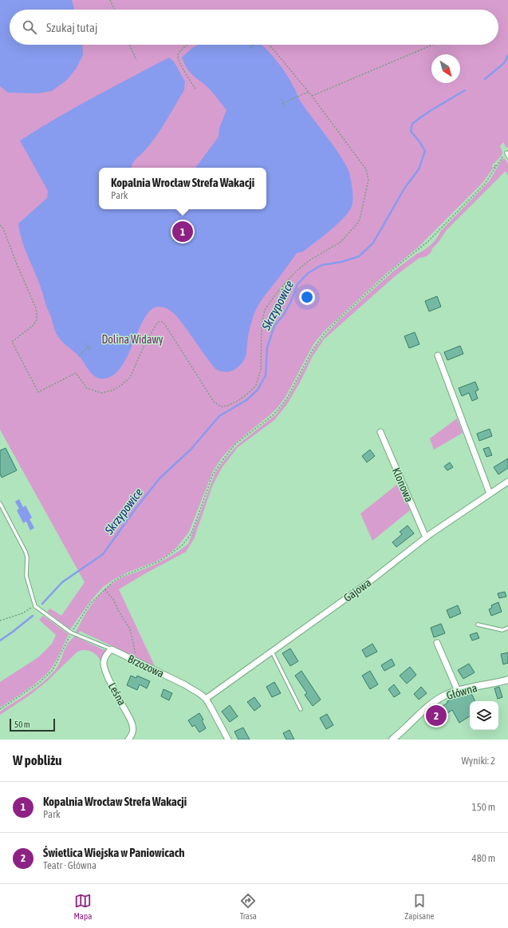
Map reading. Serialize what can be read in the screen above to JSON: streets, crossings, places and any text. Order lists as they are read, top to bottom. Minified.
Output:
{"streets":{"street":["Klonowa","Gajowa","Brzozowa","Główna","Leśna"]},"crossings":[["Klonowa","Gajowa"],["Gajowa","Brzozowa"],["Brzozowa","Leśna"]],"water":["Skrzypowice"],"parks":["Dolina Widawy"],"scale_bar":"50 m","north":"bottom right","page":{"search":"Szukaj tutaj","popup":["Kopalnia Wrocław Strefa Wakacji","Park"],"pins":["1","2"],"scale":"50 m","heading":["W pobliżu","Wyniki: 2"],"list":[{"mark":"1","name":"Kopalnia Wrocław Strefa Wakacji","note":"Park","value":"150 m"},{"mark":"2","name":"Świetlica Wiejska w Paniowicach","note":"Teatr · Główna","value":"480 m"}],"nav":["Mapa","Trasa","Zapisane"]}}
